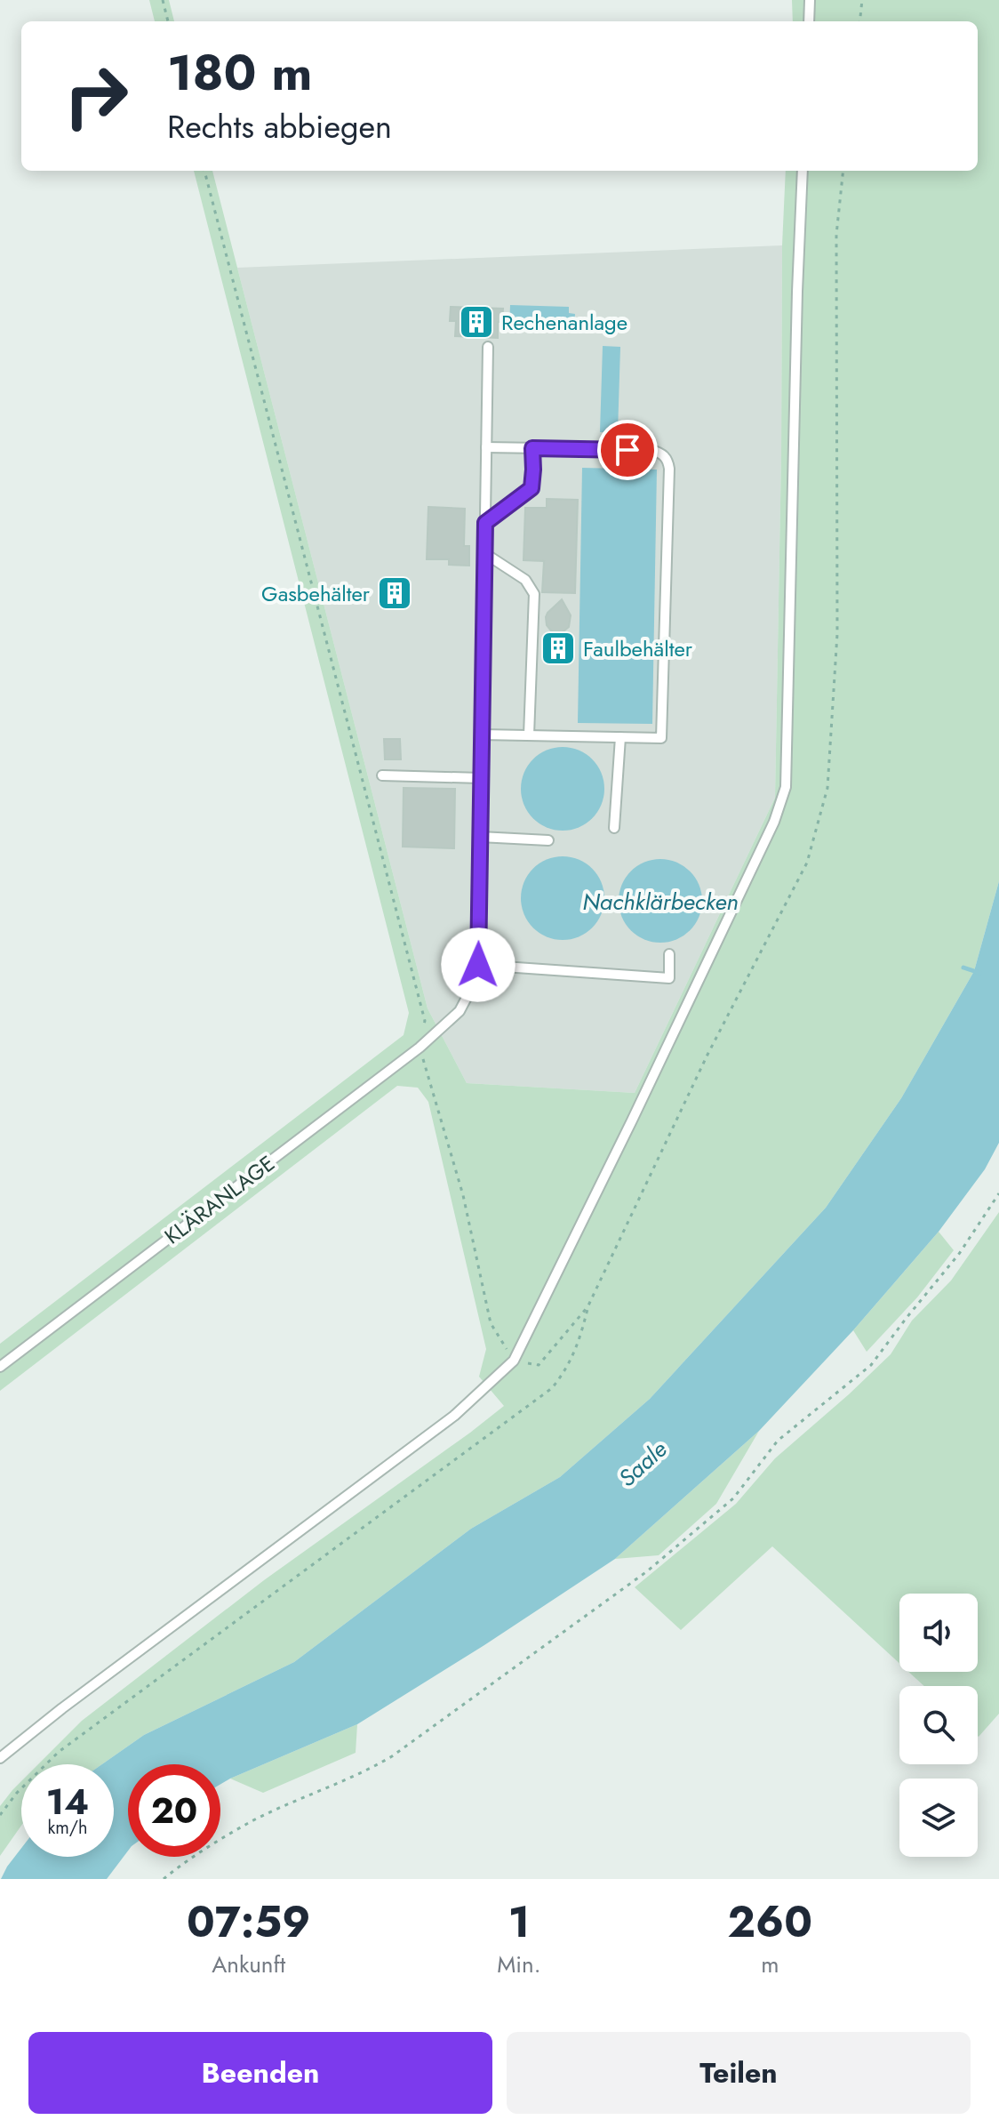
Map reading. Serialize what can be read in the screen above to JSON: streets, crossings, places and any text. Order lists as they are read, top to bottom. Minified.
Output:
{"streets":{"lane":["KLÄRANLAGE"]},"water":["Nachklärbecken","Saale"],"places":{"building":["Rechenanlage","Gasbehälter","Faulbehälter"]},"page":{"turn":["180 m","Rechts abbiegen"],"speed":"14 km/h","limit":"20","eta":["07:59","Ankunft","1","Min.","260","m"],"buttons":["Beenden","Teilen"]}}
